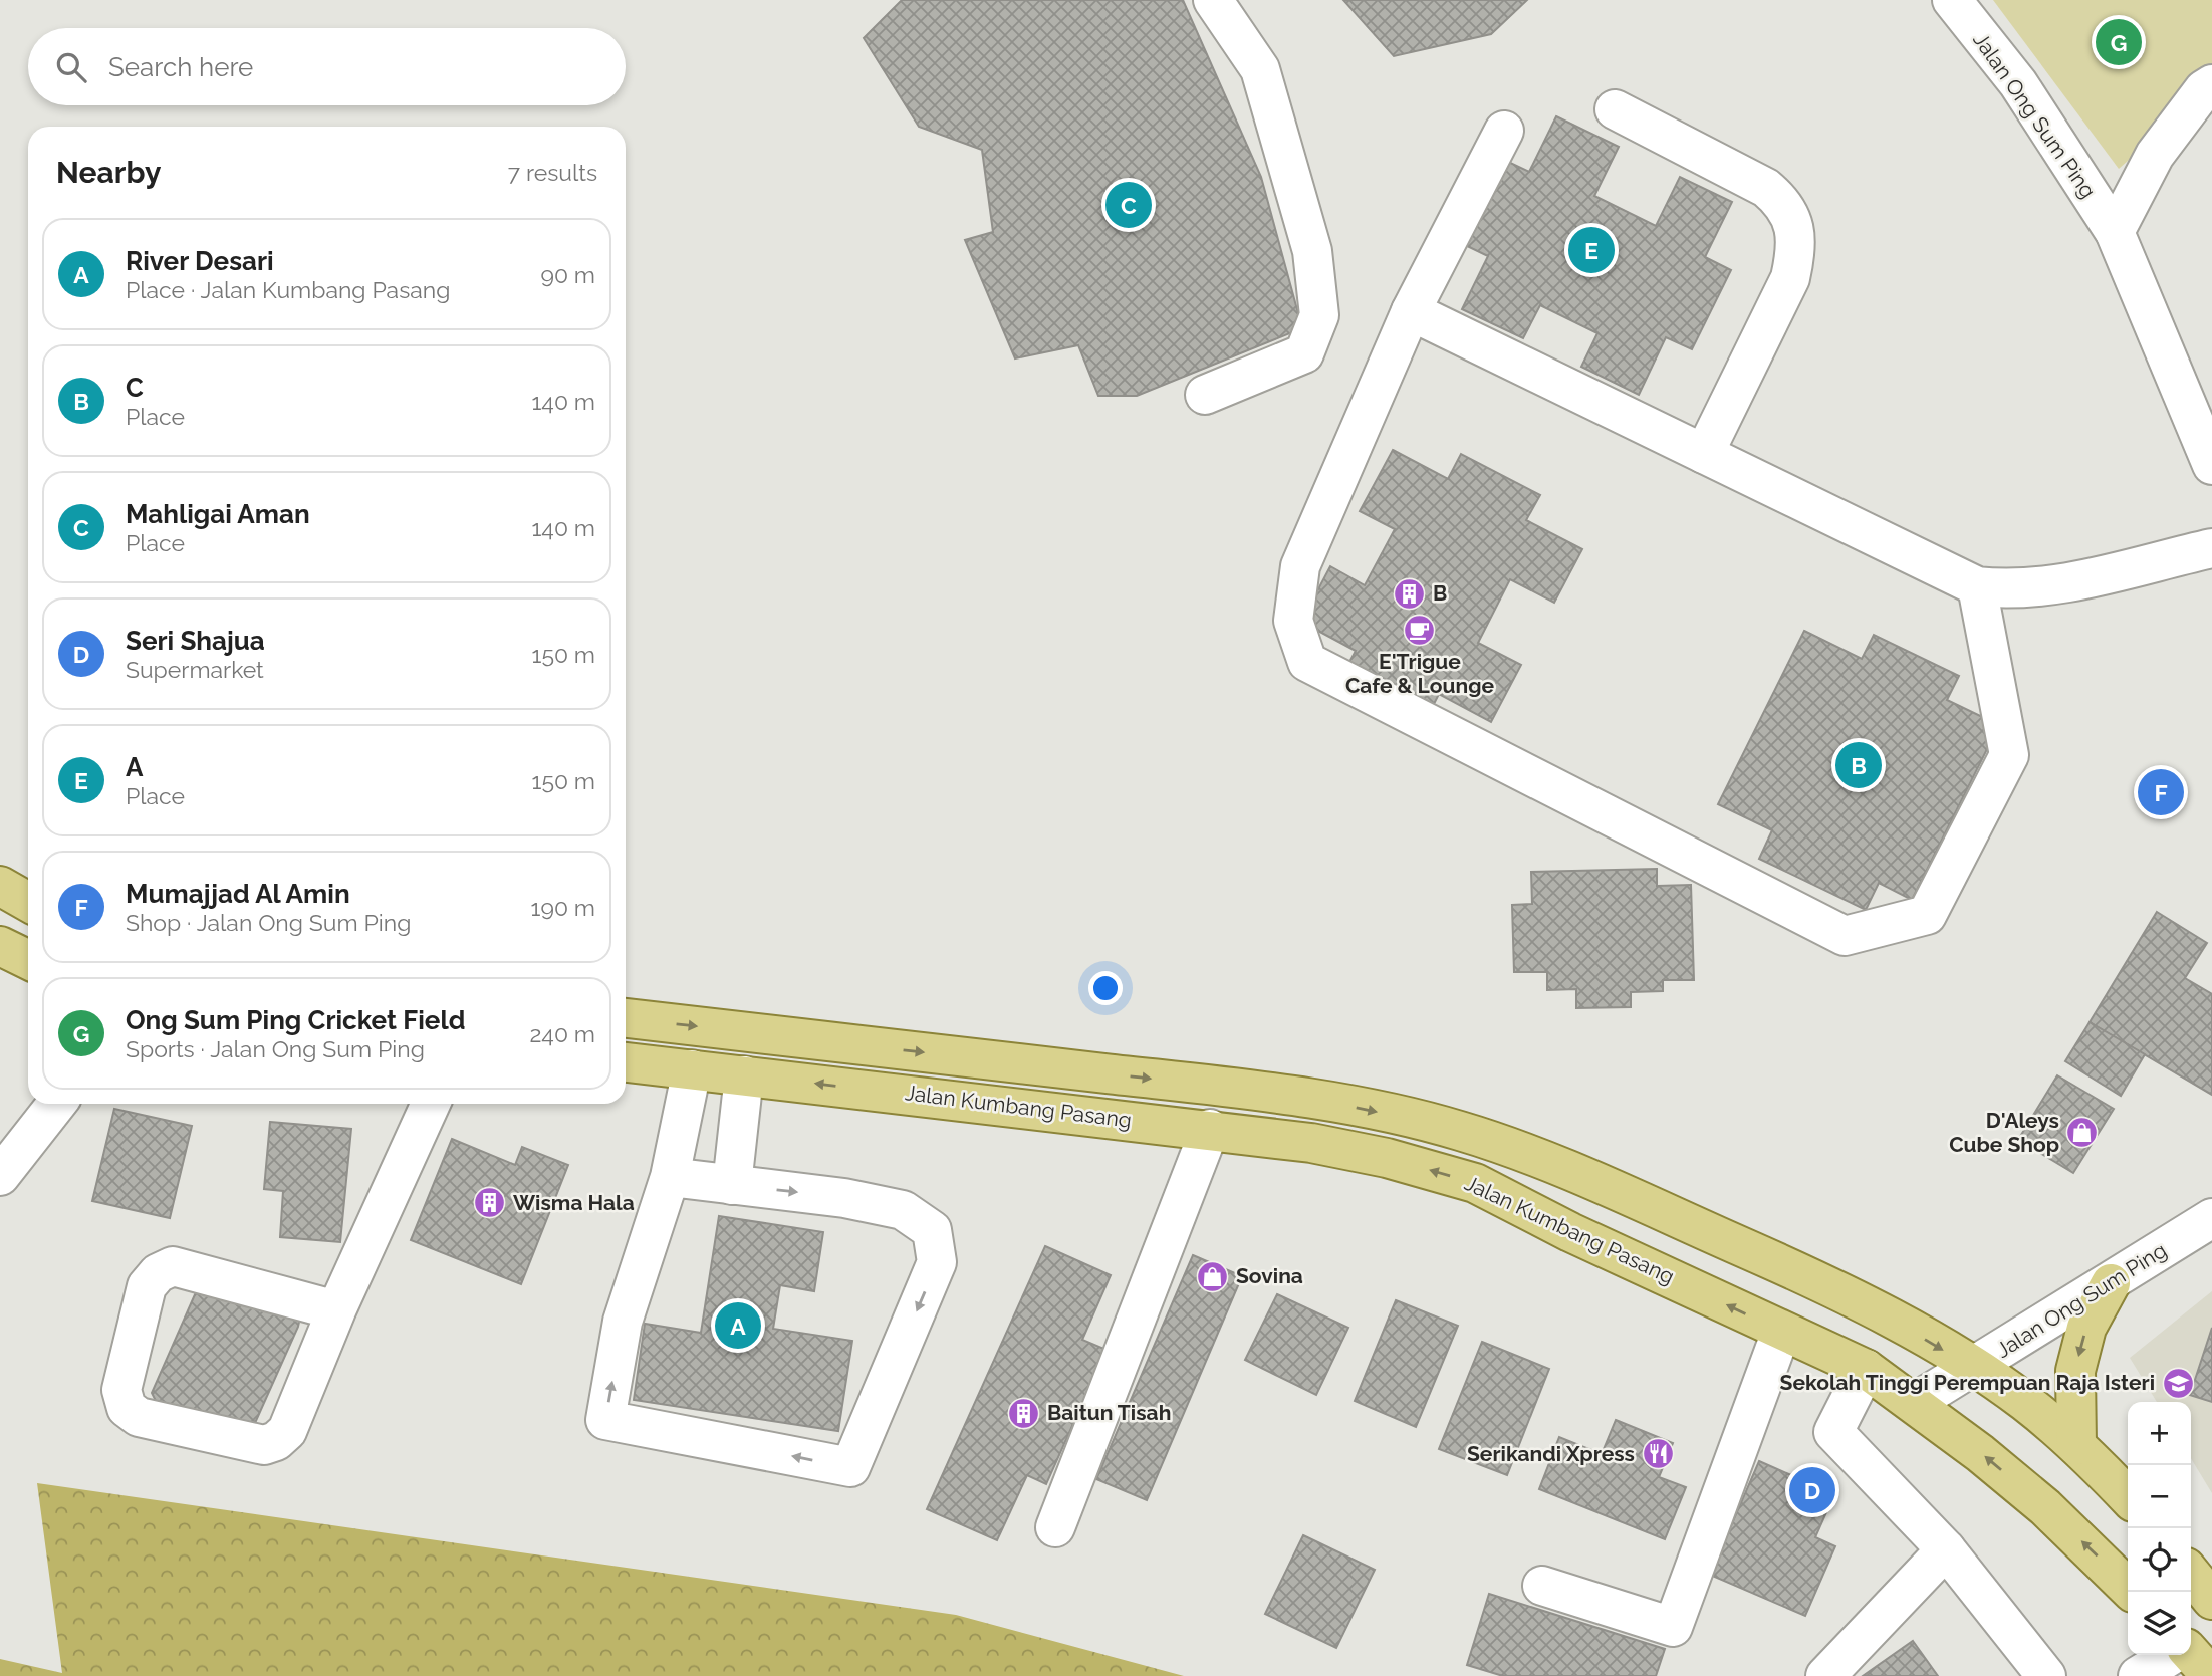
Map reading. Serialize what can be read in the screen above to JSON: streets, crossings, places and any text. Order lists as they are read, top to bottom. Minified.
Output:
{"streets":{"main road":["Jalan Kumbang Pasang"],"street":["Jalan Ong Sum Ping"]},"crossings":[["Jalan Ong Sum Ping","Jalan Kumbang Pasang"]],"places":{"building":["B","Wisma Hala","Baitun Tisah"],"cafe":["E'Trigue Cafe & Lounge"],"shop":["D'Aleys Cube Shop","Sovina"],"school or university":["Sekolah Tinggi Perempuan Raja Isteri"],"restaurant":["Serikandi Xpress"]},"page":{"pins":["G","C","E","B","F","A","D"],"search":"Search here","heading":["Nearby","7 results"],"list":[{"mark":"A","name":"River Desari","note":"Place · Jalan Kumbang Pasang","value":"90 m"},{"mark":"B","name":"C","note":"Place","value":"140 m"},{"mark":"C","name":"Mahligai Aman","note":"Place","value":"140 m"},{"mark":"D","name":"Seri Shajua","note":"Supermarket","value":"150 m"},{"mark":"E","name":"A","note":"Place","value":"150 m"},{"mark":"F","name":"Mumajjad Al Amin","note":"Shop · Jalan Ong Sum Ping","value":"190 m"},{"mark":"G","name":"Ong Sum Ping Cricket Field","note":"Sports · Jalan Ong Sum Ping","value":"240 m"}],"map_buttons":["+","−"]}}
